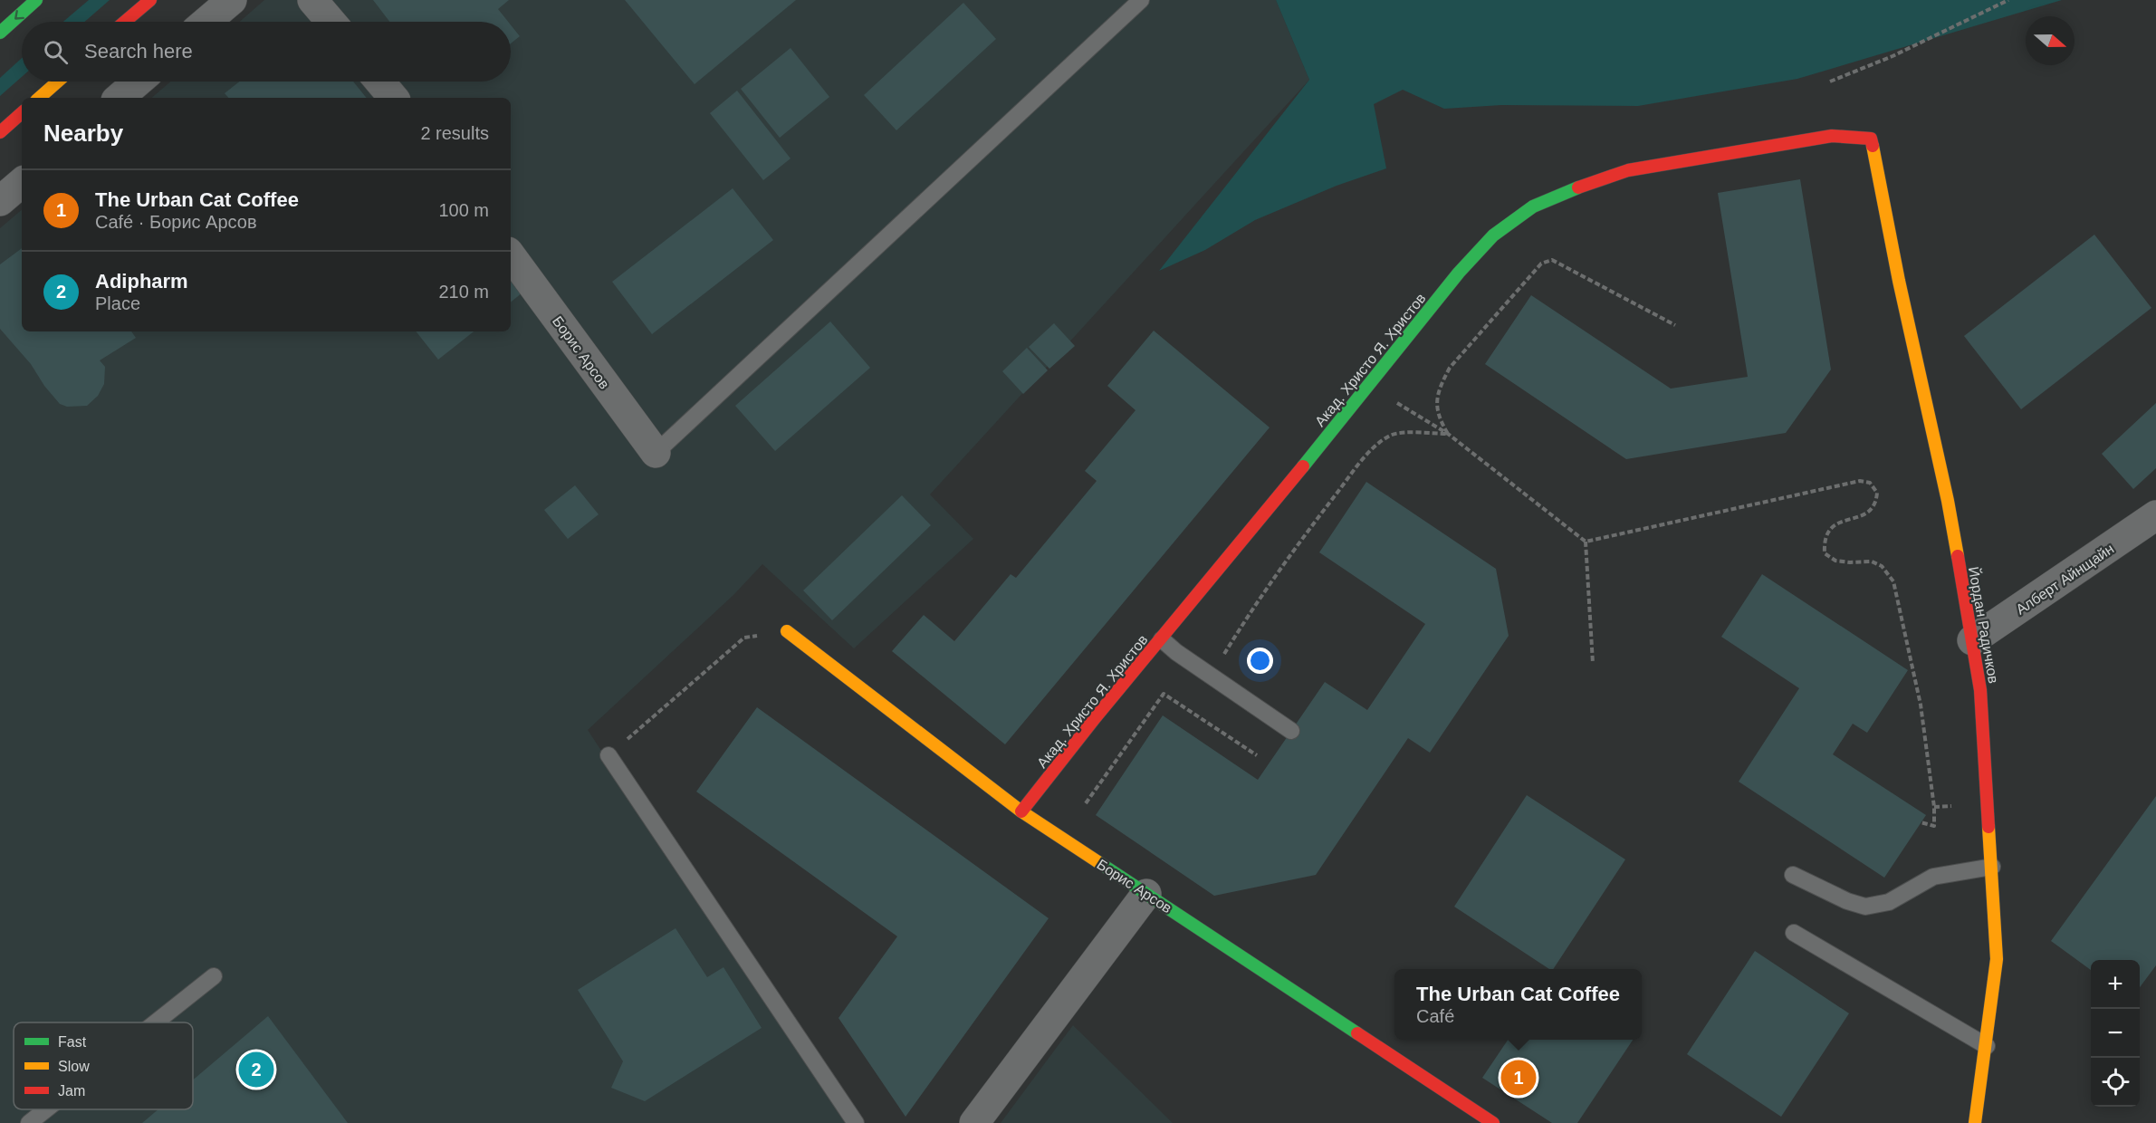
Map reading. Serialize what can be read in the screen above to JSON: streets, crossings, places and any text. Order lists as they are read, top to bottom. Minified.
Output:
{"streets":{"main road":["Борис Арсов","Акад. Христо Я. Христов","Йордан Радичков"],"street":["Алберт Айнщайн"]},"crossings":[["Борис Арсов","Акад. Христо Я. Христов"],["Акад. Христо Я. Христов","Йордан Радичков"],["Алберт Айнщайн","Йордан Радичков"]],"legend":["Fast","Slow","Jam"],"north":"right","page":{"search":"Search here","heading":["Nearby","2 results"],"list":[{"mark":"1","name":"The Urban Cat Coffee","note":"Café · Борис Арсов","value":"100 m"},{"mark":"2","name":"Adipharm","note":"Place","value":"210 m"}],"map_buttons":["+","−"],"popup":["The Urban Cat Coffee","Café"],"pins":["2","1"]}}
